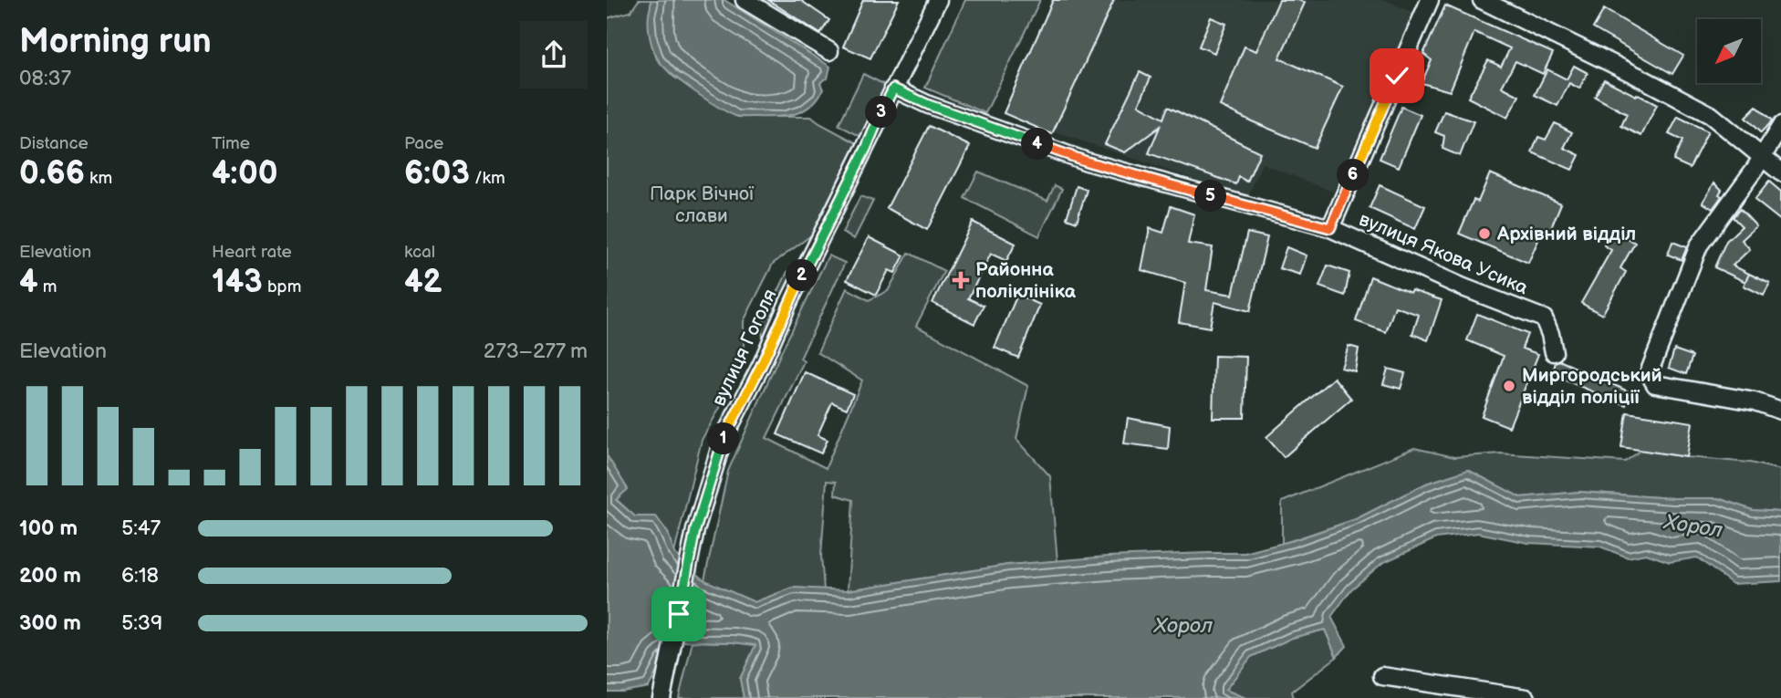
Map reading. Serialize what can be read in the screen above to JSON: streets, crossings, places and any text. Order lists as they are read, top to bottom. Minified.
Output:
{"streets":{"street":["вулиця Якова Усика","вулиця Гоголя"]},"crossings":[["вулиця Якова Усика","вулиця Гоголя"]],"water":["Хорол"],"parks":["Парк Вічної слави"],"places":{"other":["Архівний відділ","Миргородський відділ поліції"],"health":["Районна поліклініка"]},"north":"bottom left","page":{"heading":["Morning run","08:37"],"pins":["3","4","6","5","2","1"],"stats":[["Distance","0.66 km"],["Time","4:00"],["Pace","6:03 /km"],["Elevation","4 m"],["Heart rate","143 bpm"],["kcal","42"]],"chart":["Elevation","273–277 m"],"list":[{"name":"100 m","note":"5:47"},{"name":"200 m","note":"6:18"},{"name":"300 m","note":"5:39"}]}}
